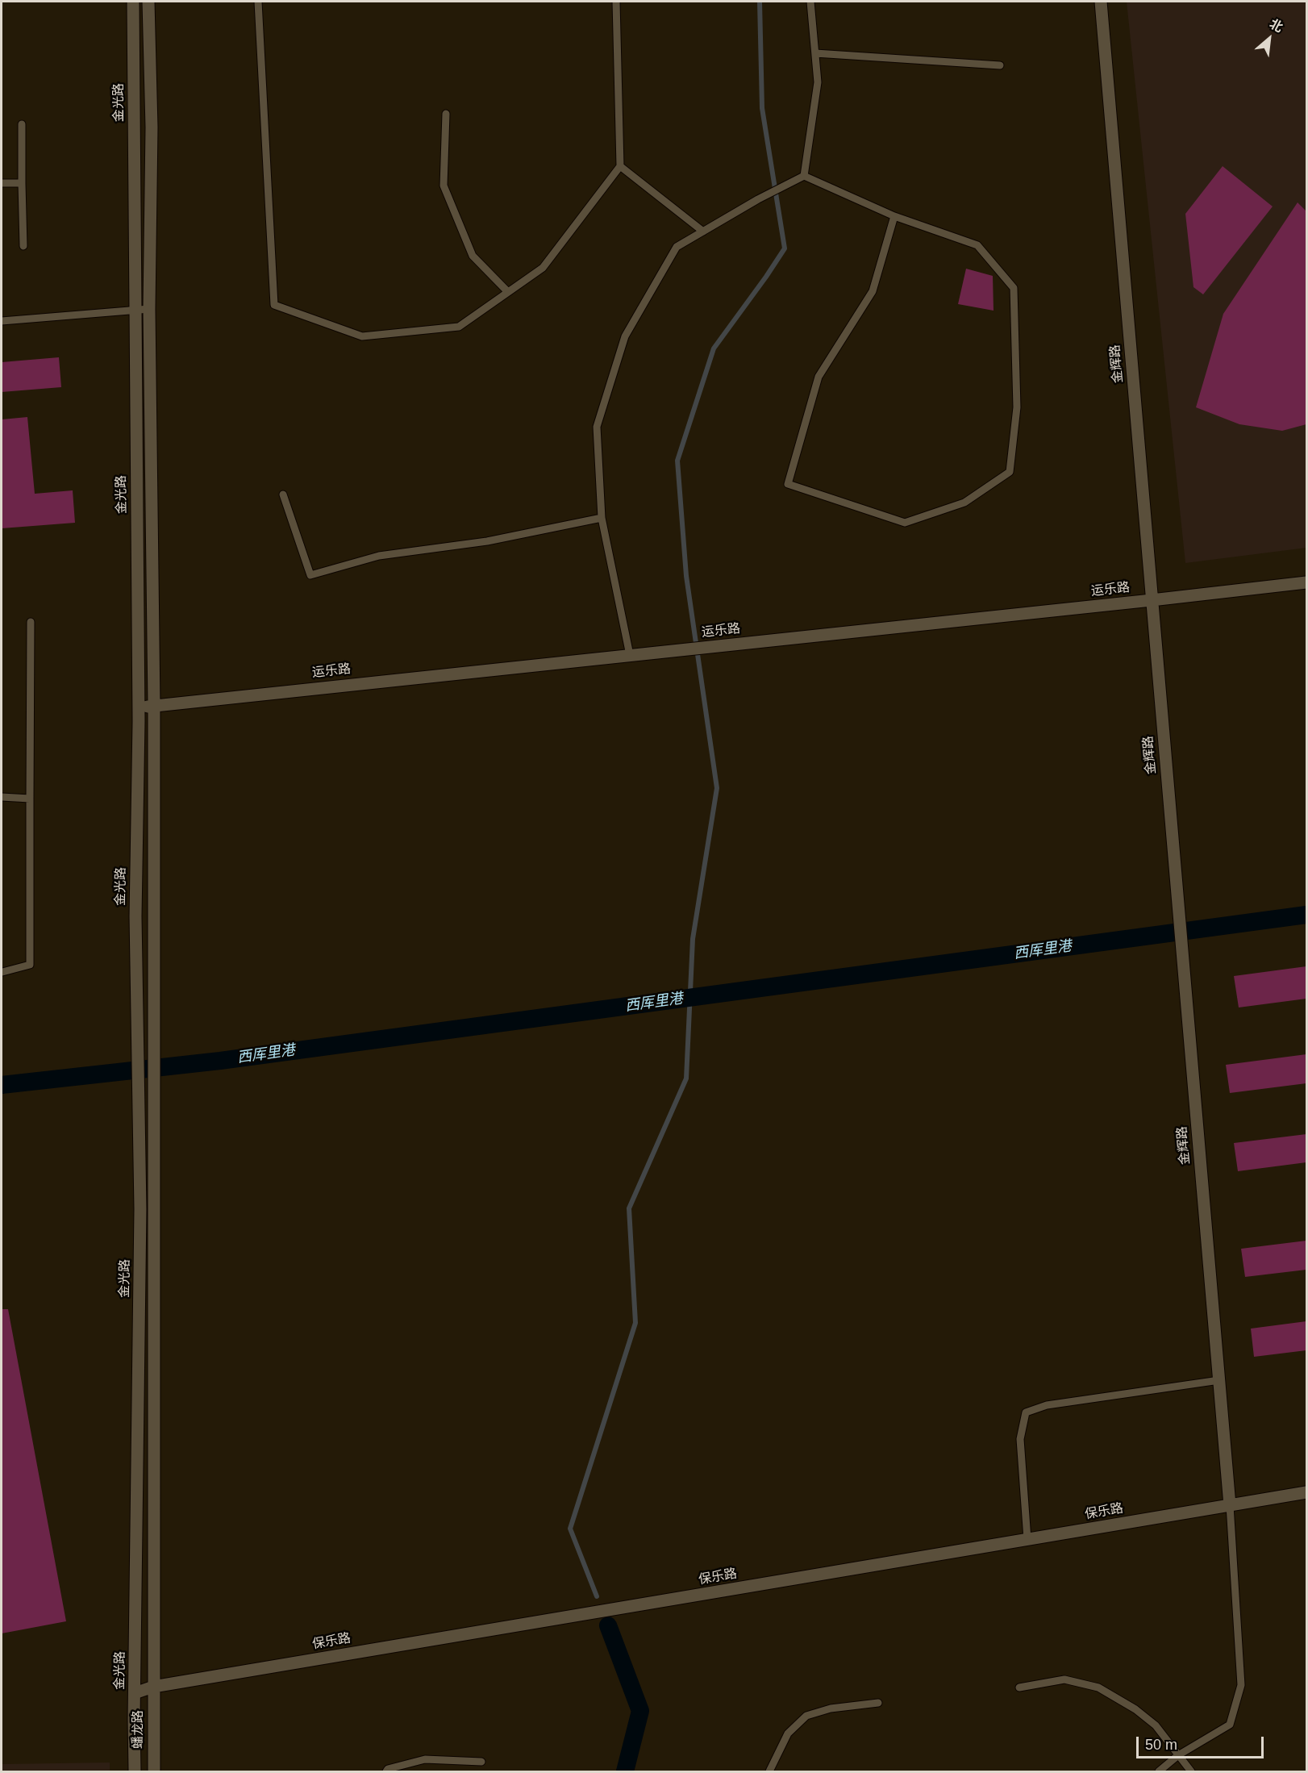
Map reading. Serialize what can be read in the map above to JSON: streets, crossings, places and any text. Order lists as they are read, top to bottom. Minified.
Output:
{"streets":{"street":["金光路","金辉路","运乐路","保乐路","蟠龙路"]},"crossings":[["金光路","运乐路"],["金光路","保乐路"],["金辉路","运乐路"],["金辉路","保乐路"],["保乐路","蟠龙路"]],"water":["西厍里港"],"scale_bar":"50 m","north":"top right"}
